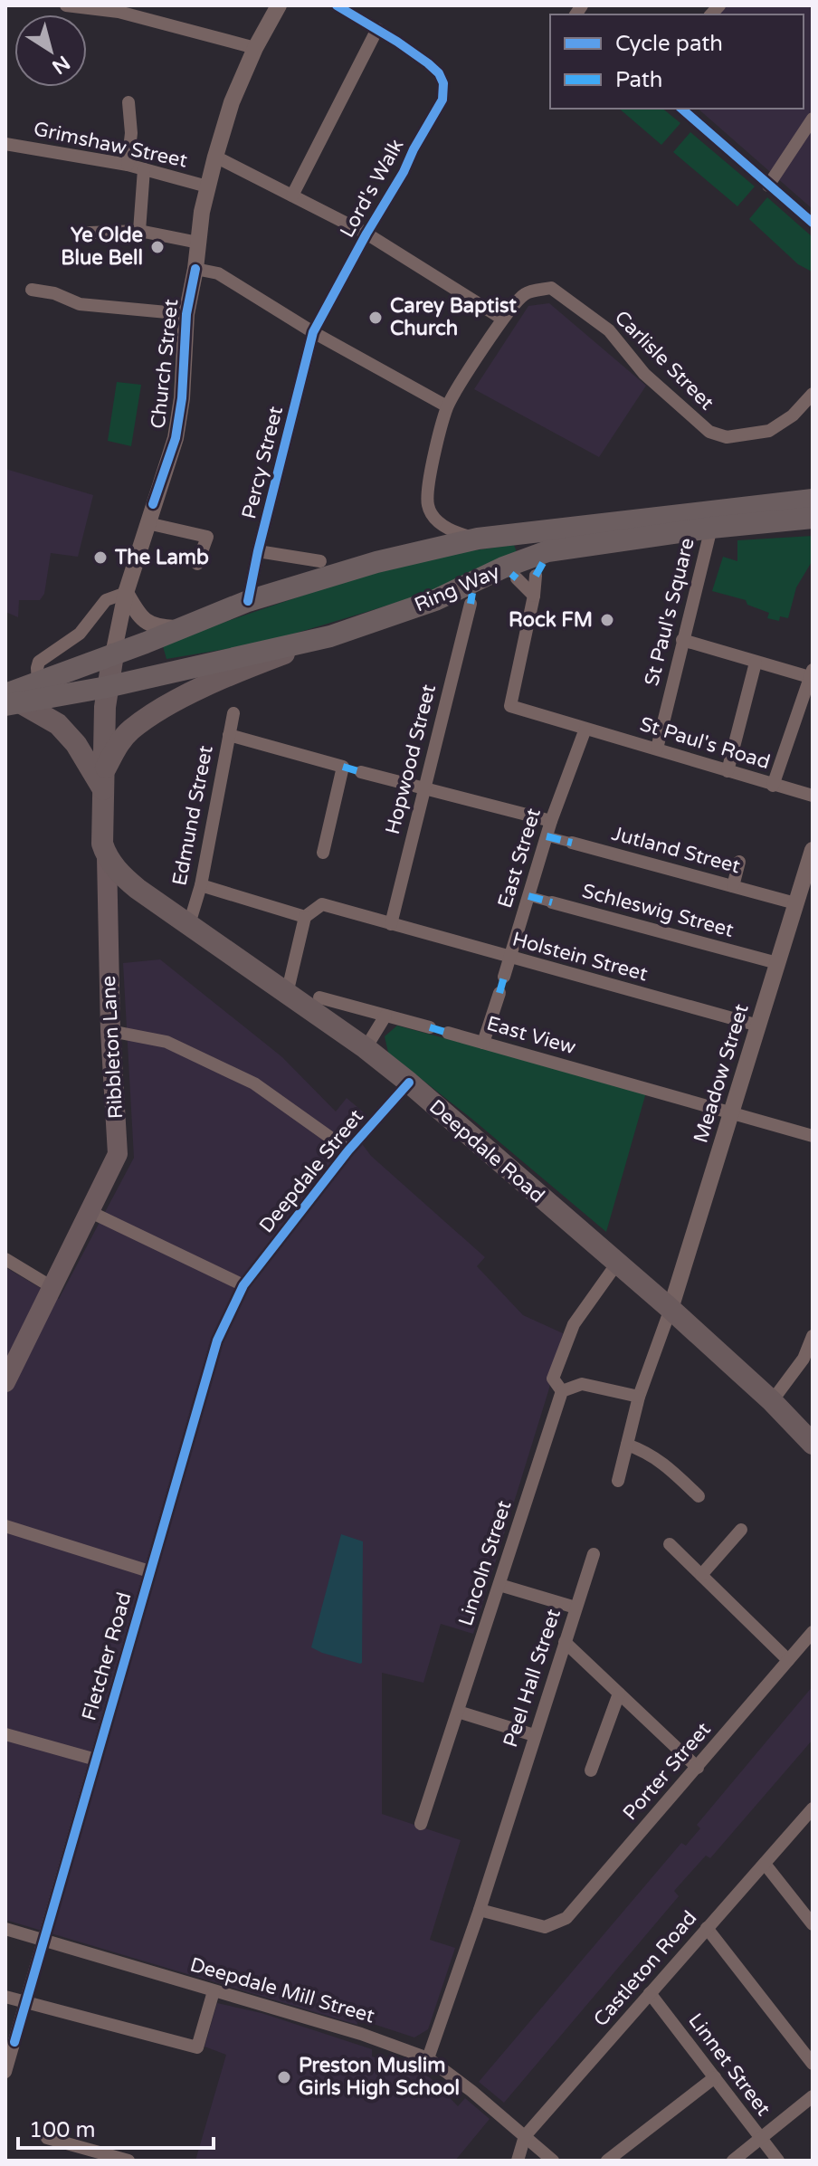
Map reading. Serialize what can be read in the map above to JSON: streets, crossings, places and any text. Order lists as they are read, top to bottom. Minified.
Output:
{"streets":{"highway":["Ring Way"],"main road":["Ribbleton Lane","Deepdale Road"],"street":["Grimshaw Street","Lord's Walk","Carlisle Street","Church Street","Percy Street","St Paul's Square","St Paul's Road","Hopwood Street","Edmund Street","Jutland Street","East Street","Schleswig Street","Holstein Street","East View","Meadow Street","Deepdale Street","Lincoln Street","Fletcher Road","Peel Hall Street","Porter Street","Castleton Road","Deepdale Mill Street","Linnet Street"]},"crossings":[["Grimshaw Street","Church Street"],["Lord's Walk","Percy Street"],["Carlisle Street","Ring Way"],["Church Street","Ring Way"],["Church Street","Ribbleton Lane"],["Percy Street","Ring Way"],["Ring Way","St Paul's Square"],["Ring Way","Ribbleton Lane"],["St Paul's Square","St Paul's Road"],["St Paul's Road","East Street"],["Hopwood Street","Holstein Street"],["Edmund Street","Deepdale Road"],["Jutland Street","East Street"],["Jutland Street","Meadow Street"],["East Street","Schleswig Street"],["East Street","Holstein Street"],["East Street","East View"],["Schleswig Street","Meadow Street"],["Holstein Street","Meadow Street"],["East View","Meadow Street"],["Ribbleton Lane","Deepdale Road"],["Meadow Street","Deepdale Road"],["Deepdale Road","Deepdale Street"],["Deepdale Street","Fletcher Road"],["Fletcher Road","Deepdale Mill Street"],["Peel Hall Street","Porter Street"],["Peel Hall Street","Deepdale Mill Street"],["Castleton Road","Deepdale Mill Street"],["Castleton Road","Linnet Street"]],"places":["Ye Olde Blue Bell","Carey Baptist Church","The Lamb","Rock FM","Preston Muslim Girls High School"],"legend":["Cycle path","Path"],"scale_bar":"100 m","north":"bottom right"}
